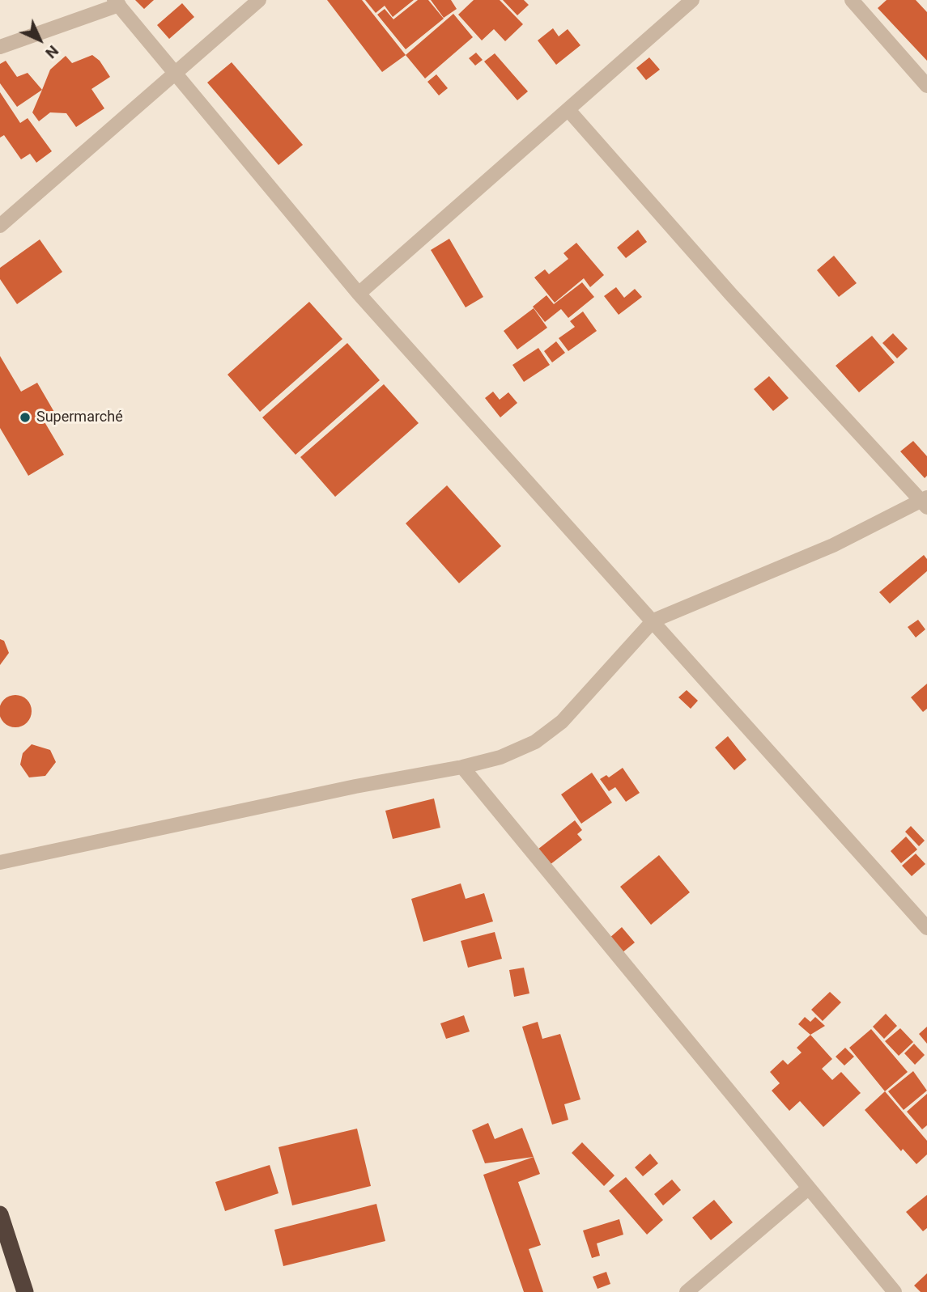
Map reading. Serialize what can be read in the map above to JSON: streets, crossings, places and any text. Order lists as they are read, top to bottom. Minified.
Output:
{"places":["Supermarché"],"north":"bottom right"}
